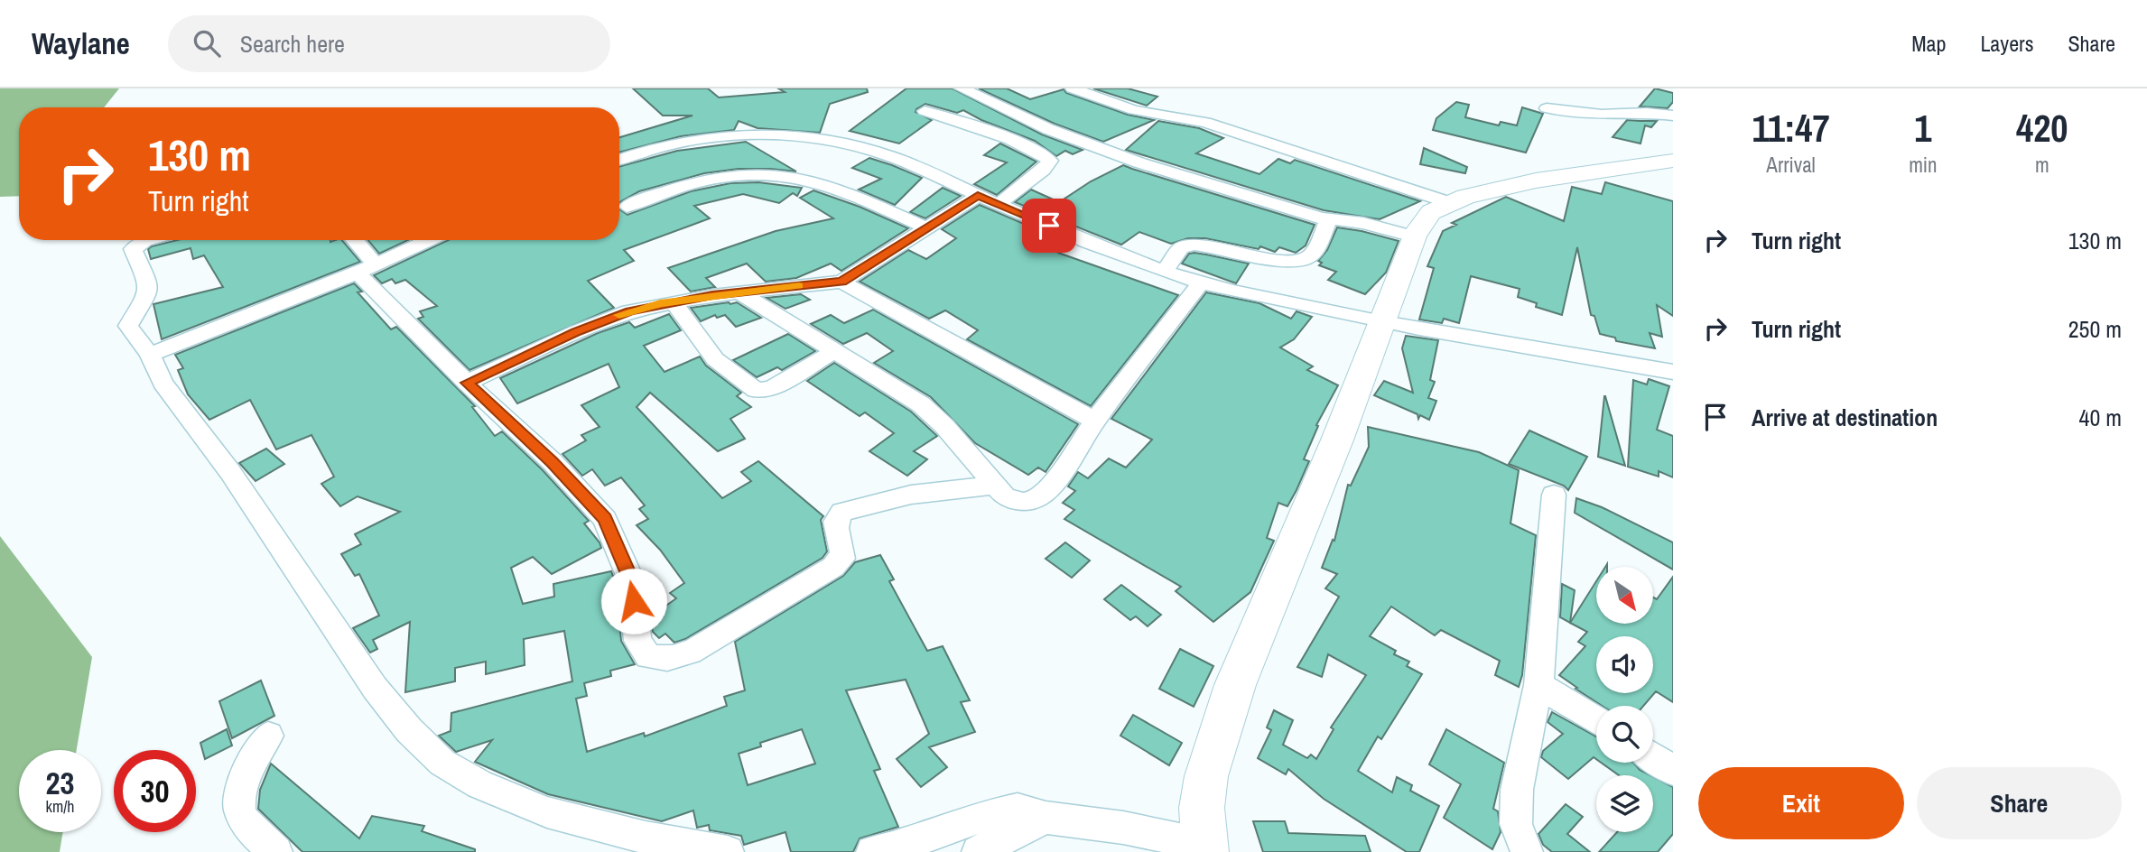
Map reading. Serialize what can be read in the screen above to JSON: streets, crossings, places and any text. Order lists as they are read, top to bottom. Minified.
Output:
{"north":"bottom right","page":{"header":"Waylane","search":"Search here","nav":["Map","Layers","Share"],"eta":["11:47","Arrival","1","min","420","m"],"turn":["130 m","Turn right"],"list":[{"name":"Turn right","value":"130 m"},{"name":"Turn right","value":"250 m"},{"name":"Arrive at destination","value":"40 m"}],"speed":"23 km/h","limit":"30","buttons":["Exit","Share"]}}
